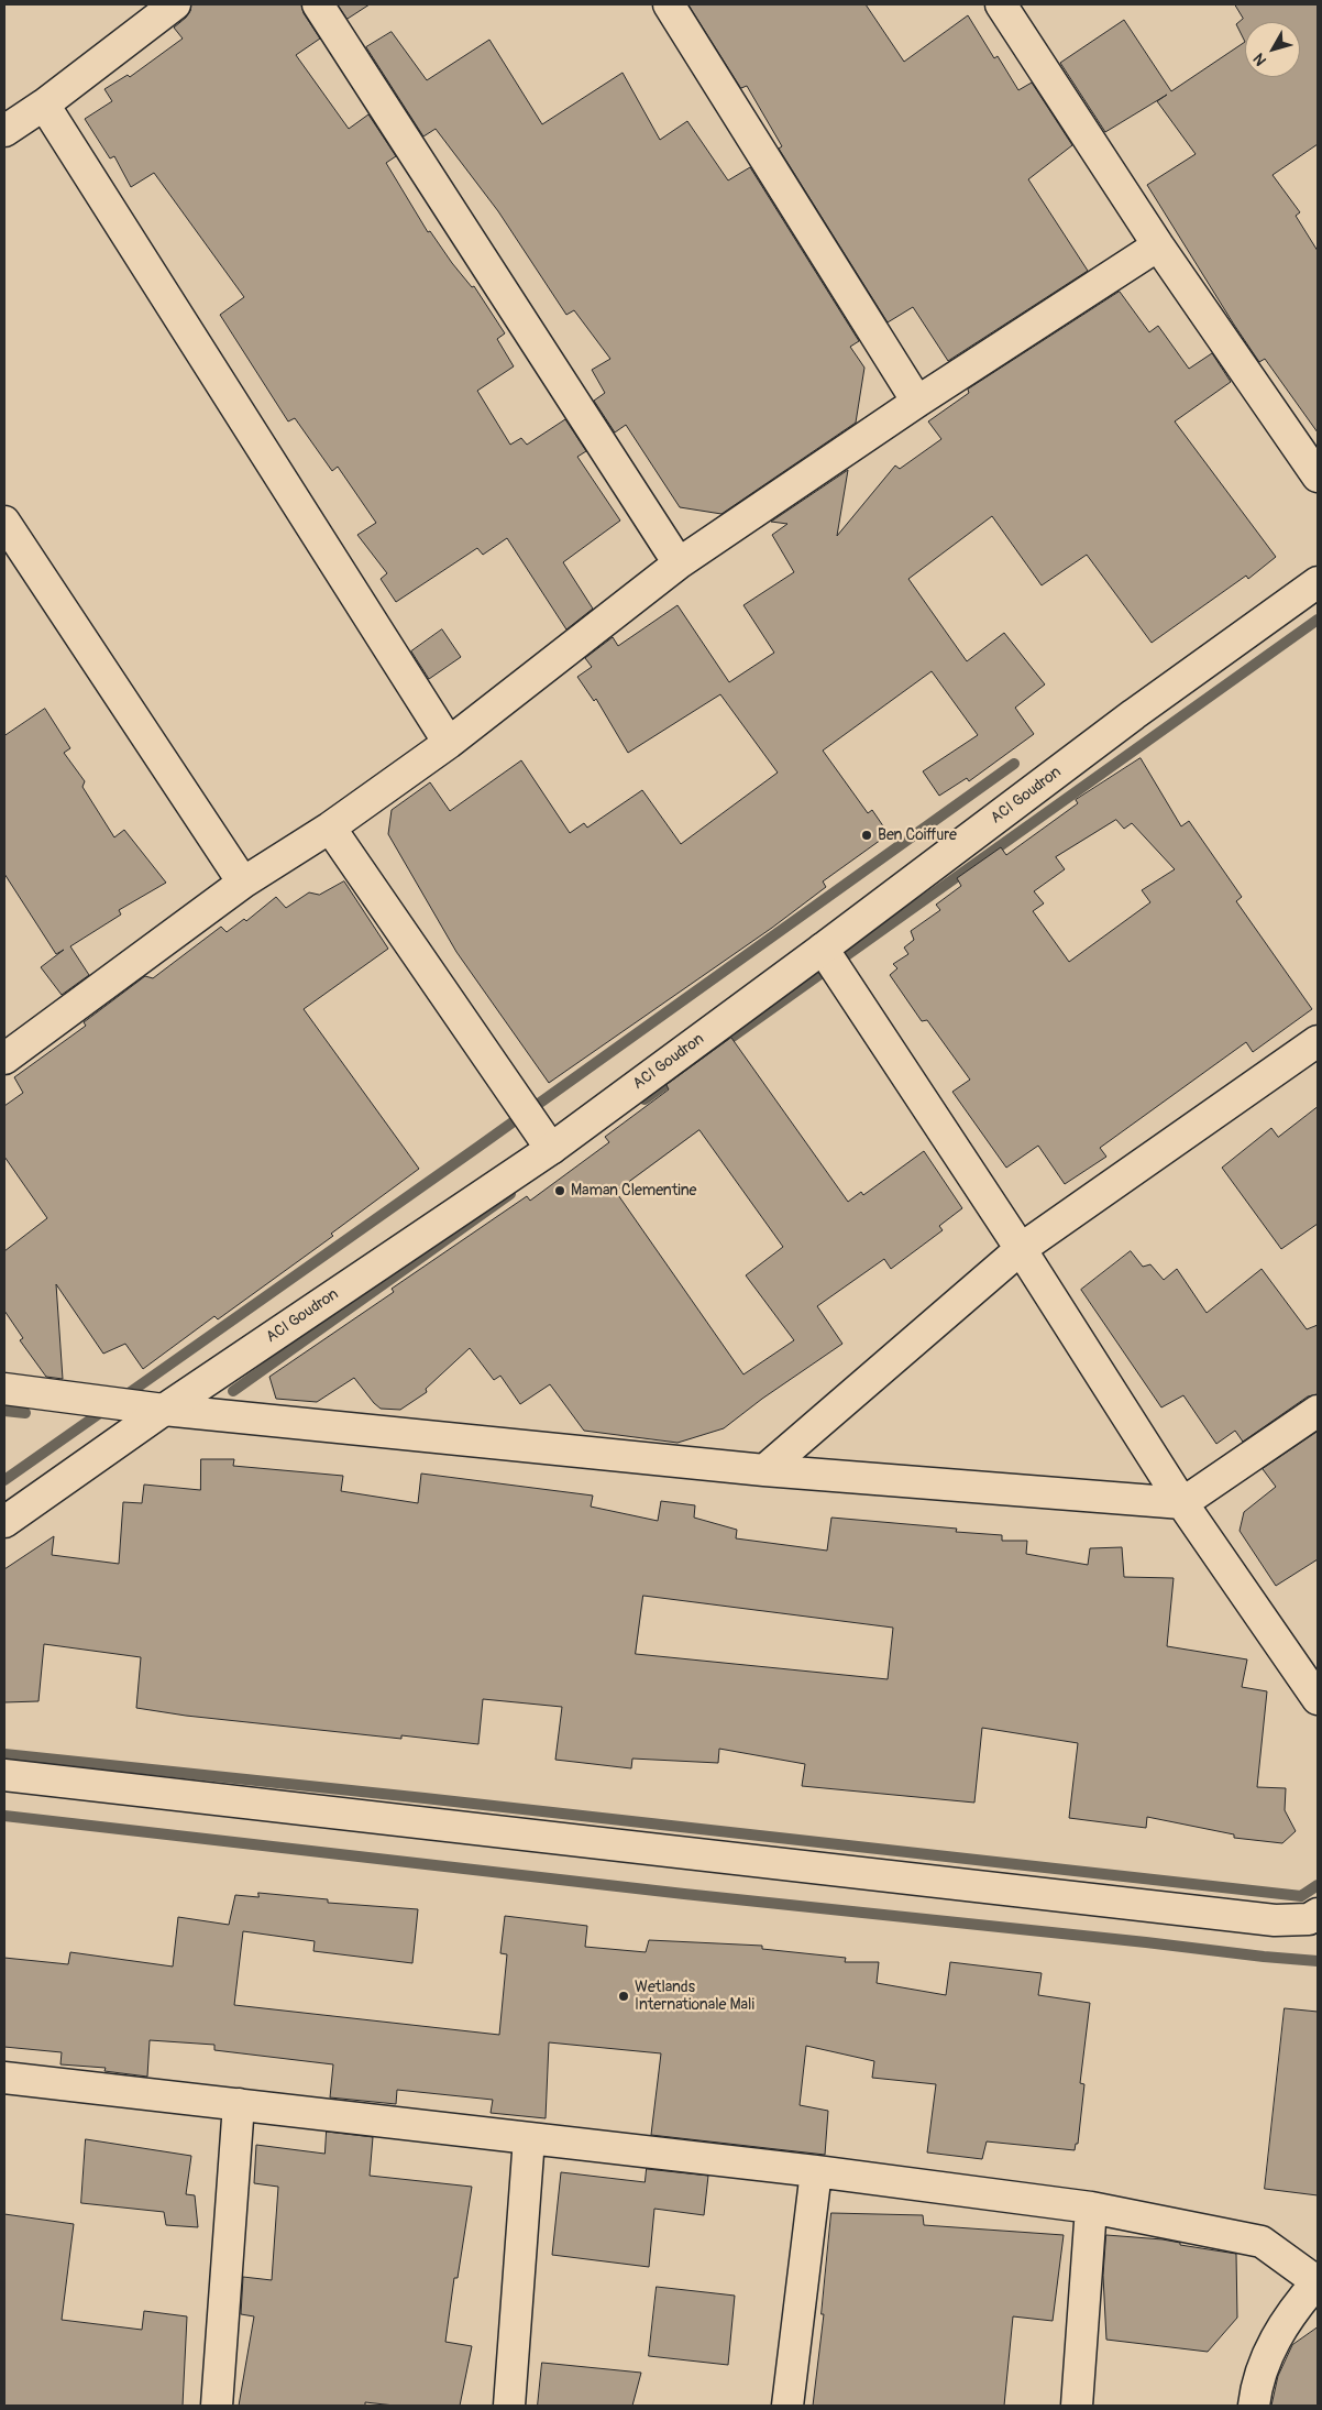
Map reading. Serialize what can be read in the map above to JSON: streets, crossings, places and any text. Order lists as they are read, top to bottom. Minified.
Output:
{"streets":{"street":["ACI Goudron"]},"places":["Ben Coiffure","Maman Clementine","Wetlands Internationale Mali"],"north":"bottom left"}
